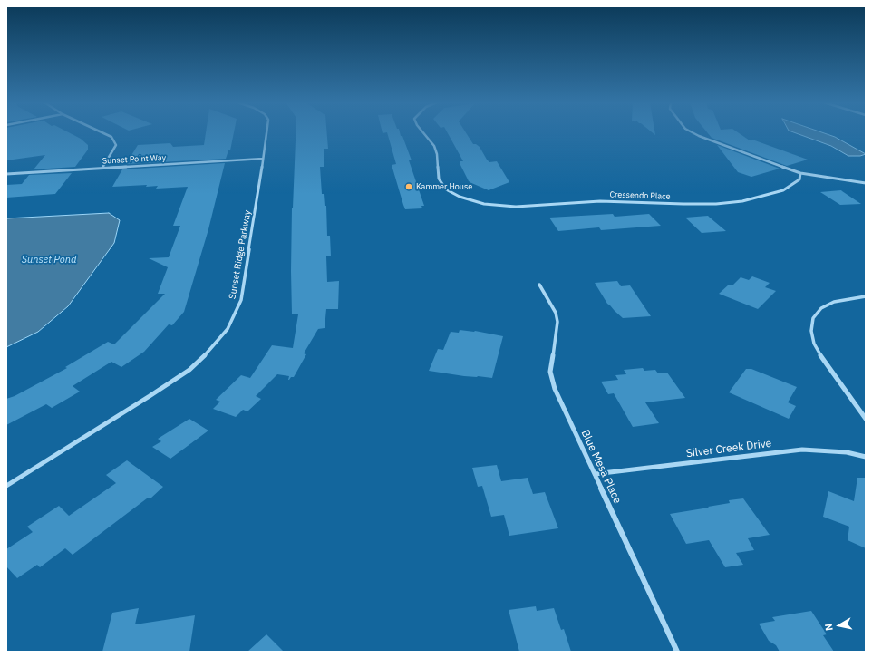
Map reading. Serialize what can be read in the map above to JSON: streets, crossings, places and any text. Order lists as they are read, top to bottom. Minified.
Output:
{"streets":{"street":["Sunset Point Way","Cressendo Place","Sunset Ridge Parkway","Silver Creek Drive","Blue Mesa Place"]},"crossings":[["Sunset Point Way","Sunset Ridge Parkway"],["Silver Creek Drive","Blue Mesa Place"]],"water":["Sunset Pond"],"places":["Kammer House"],"north":"left"}
